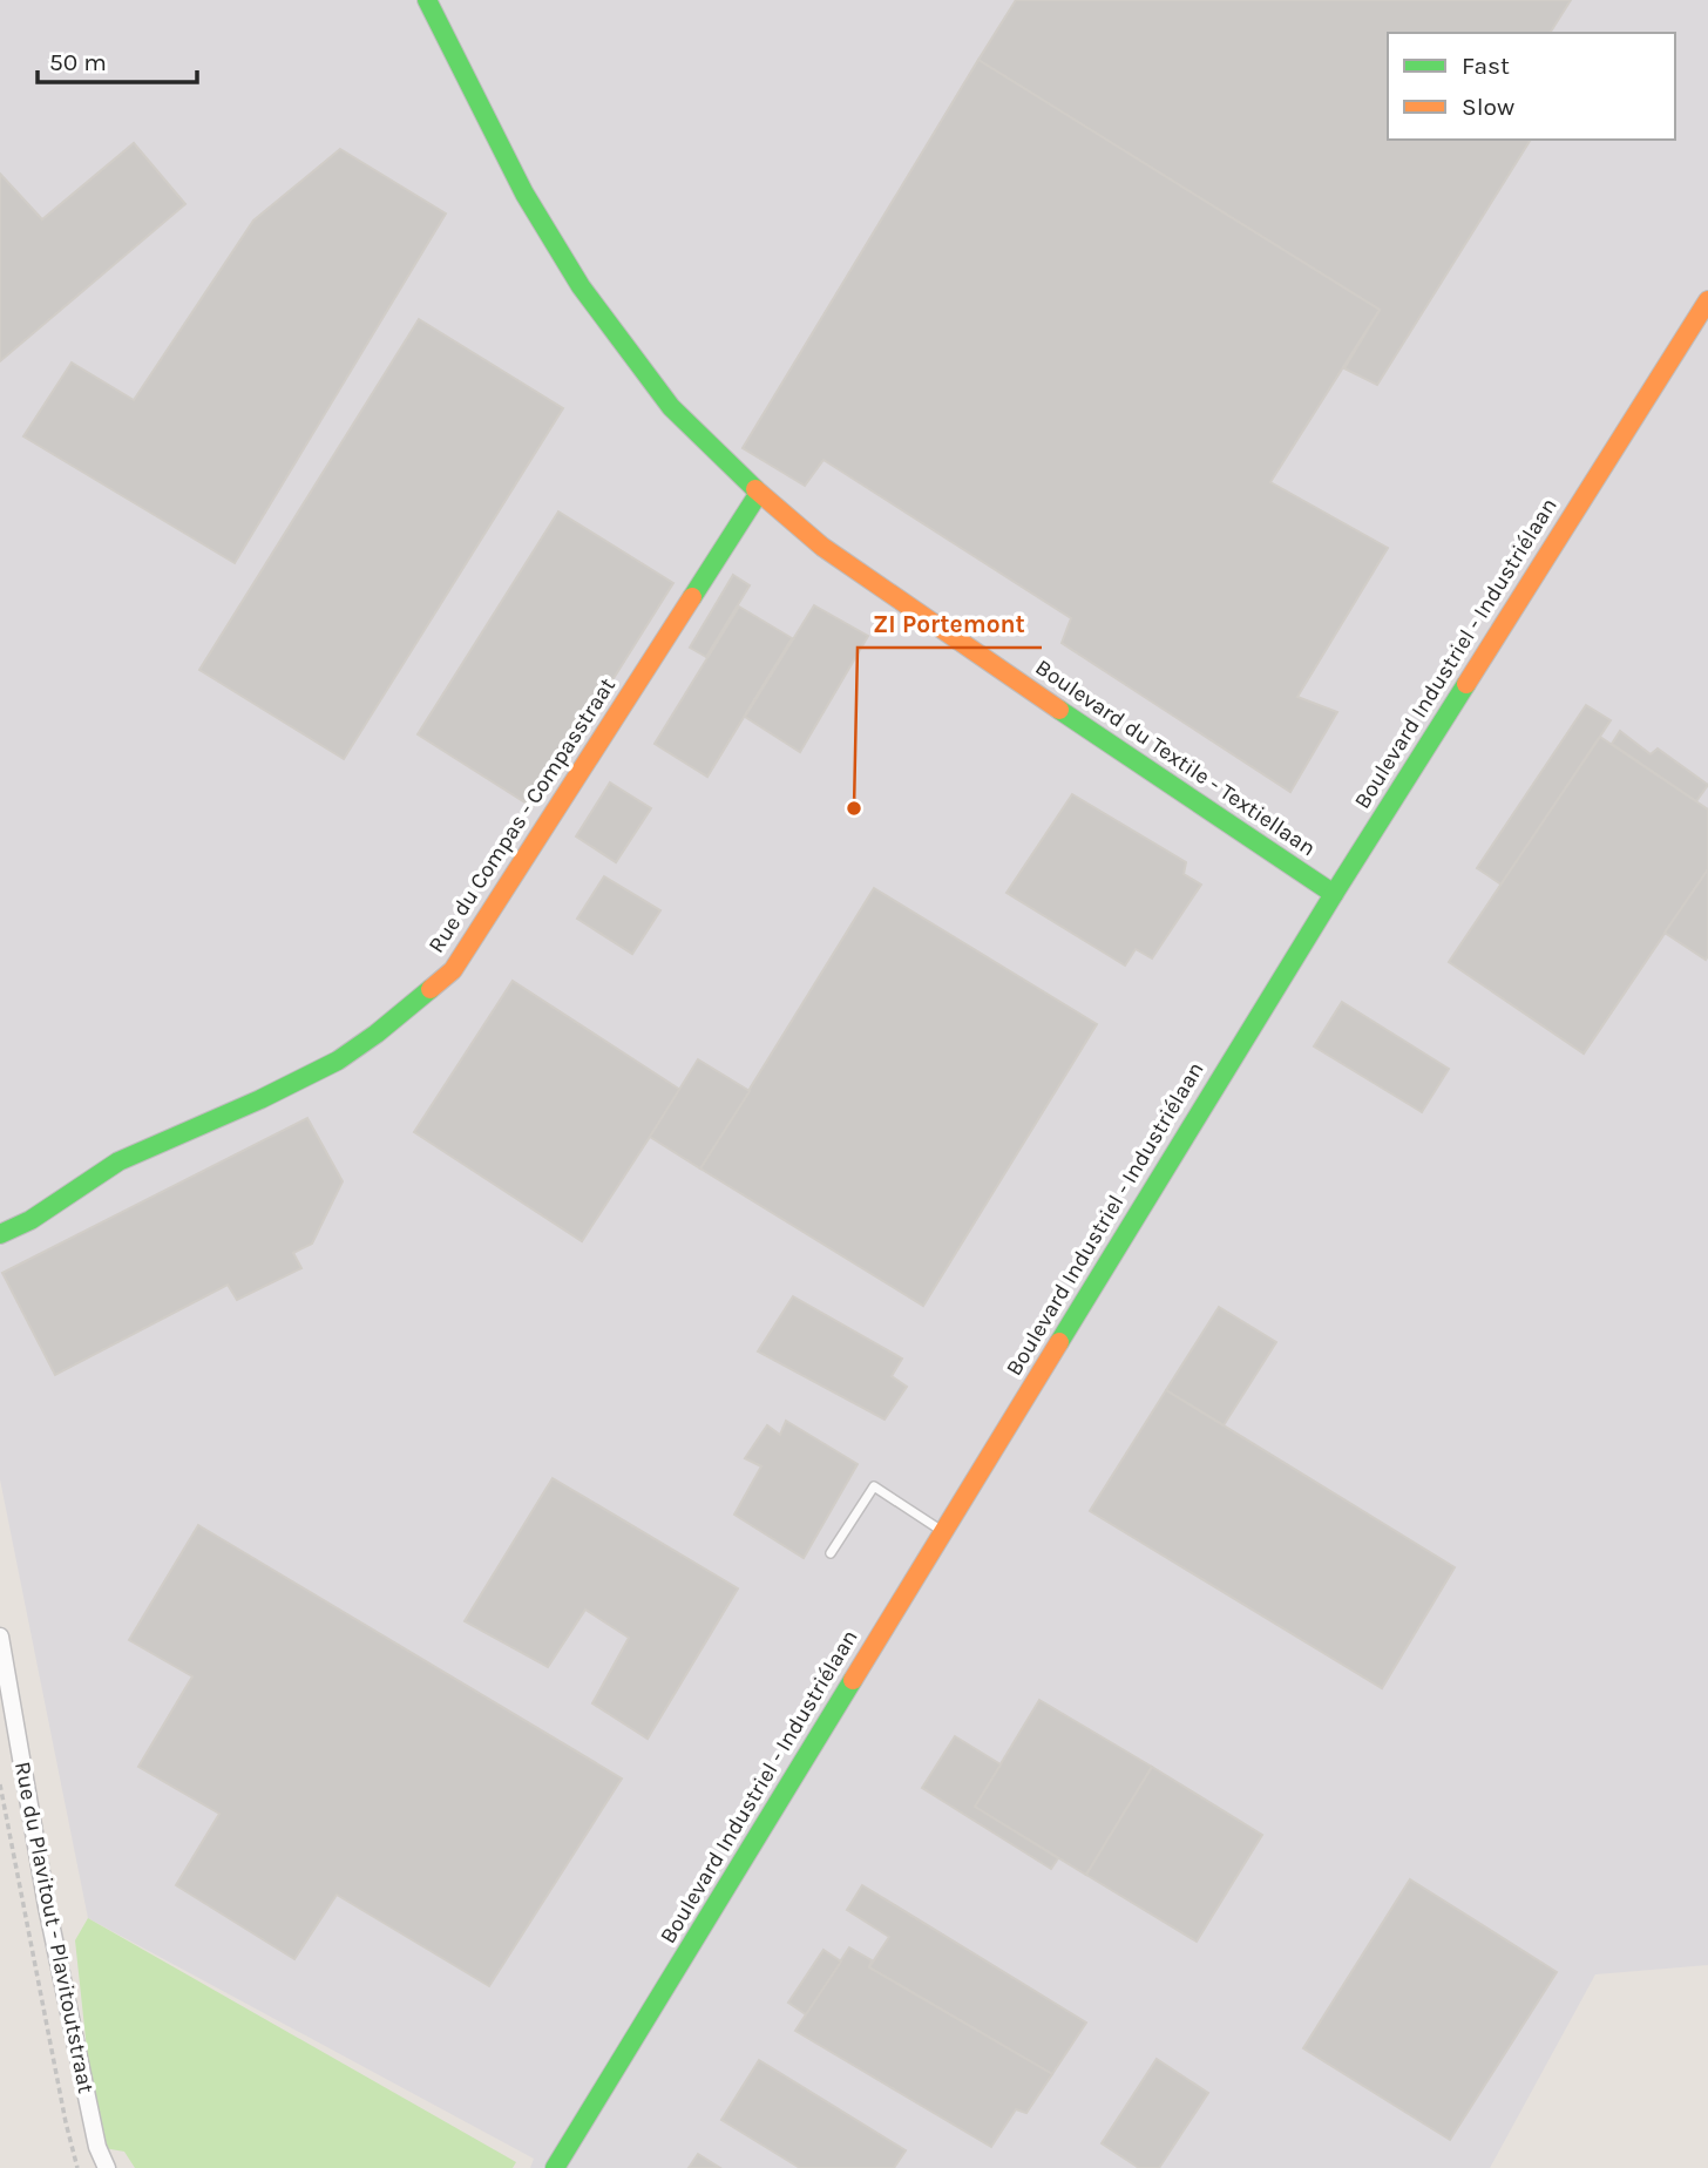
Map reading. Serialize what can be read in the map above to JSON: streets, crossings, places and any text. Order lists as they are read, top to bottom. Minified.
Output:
{"streets":{"street":["Boulevard Industriel - Industriélaan","Boulevard du Textile - Textiellaan","Rue du Compas - Compasstraat","Rue du Plavitout - Plavitoutstraat"]},"crossings":[["Boulevard Industriel - Industriélaan","Boulevard du Textile - Textiellaan"],["Boulevard du Textile - Textiellaan","Rue du Compas - Compasstraat"]],"places":["ZI Portemont"],"legend":["Fast","Slow"],"scale_bar":"50 m"}
